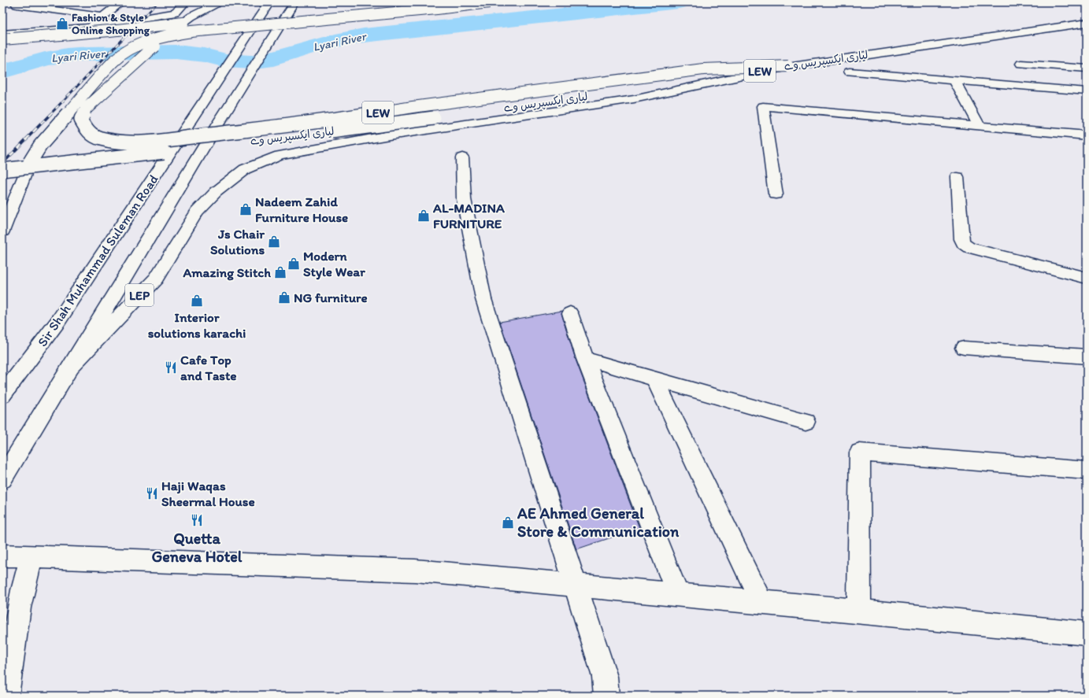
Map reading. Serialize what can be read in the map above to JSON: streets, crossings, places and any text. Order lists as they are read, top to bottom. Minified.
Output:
{"streets":{"main road":["لیاری ایکسپریس وے","LEW","Sir Shah Muhammad Suleman Road","LEP"]},"crossings":[["لیاری ایکسپریس وے","LEW"],["LEW","LEP"],["Sir Shah Muhammad Suleman Road","LEP"]],"water":["Lyari River"],"places":{"shop":["Fashion & Style Online Shopping","Nadeem Zahid Furniture House","AL-MADINA FURNITURE","Js Chair Solutions","Modern Style Wear","Amazing Stitch","NG furniture","Interior solutions karachi","AE Ahmed General Store & Communication"],"restaurant":["Cafe Top and Taste","Haji Waqas Sheermal House","Quetta Geneva Hotel"]}}
